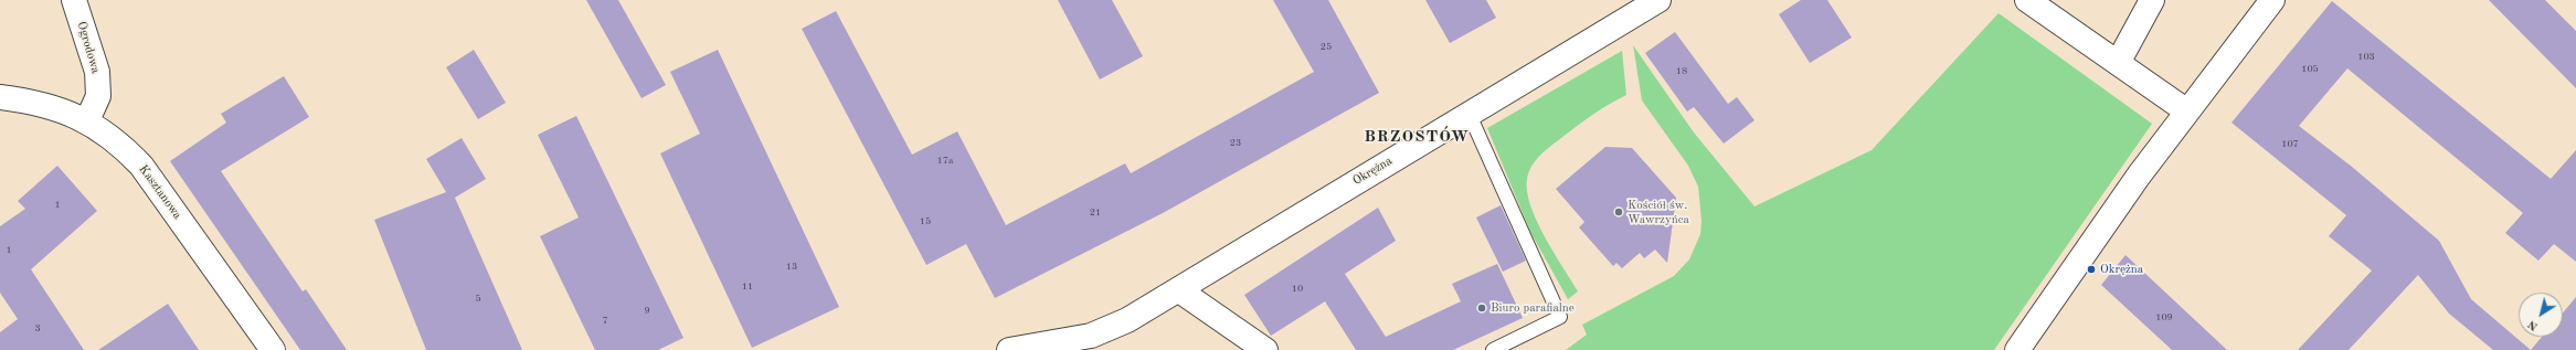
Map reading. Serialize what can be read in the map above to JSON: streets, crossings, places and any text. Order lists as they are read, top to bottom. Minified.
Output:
{"streets":{"street":["Ogrodowa","Okrężna","Kasztanowa"]},"crossings":[["Ogrodowa","Kasztanowa"]],"districts":["BRZOSTÓW"],"places":["Kościół św. Wawrzyńca","Okrężna","Biuro parafialne"],"house_numbers":["25","103","105","18","23","107","17a","1","21","15","1","13","11","10","5","9","109","7","3"],"north":"bottom left"}
